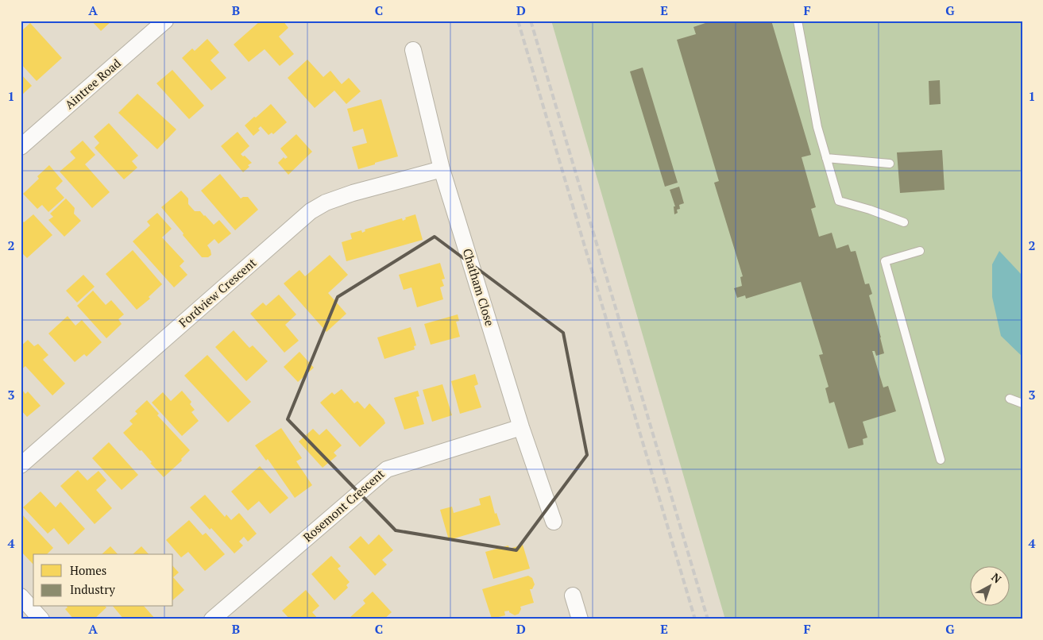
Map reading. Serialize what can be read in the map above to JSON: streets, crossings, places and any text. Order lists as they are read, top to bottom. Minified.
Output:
{"streets":{"street":["Aintree Road","Chatham Close","Fordview Crescent","Rosemont Crescent"]},"crossings":[["Chatham Close","Fordview Crescent"],["Chatham Close","Rosemont Crescent"]],"legend":["Homes","Industry"],"north":"top right","grid":{"columns":["A","B","C","D","E","F","G"],"rows":["1","2","3","4"]}}
